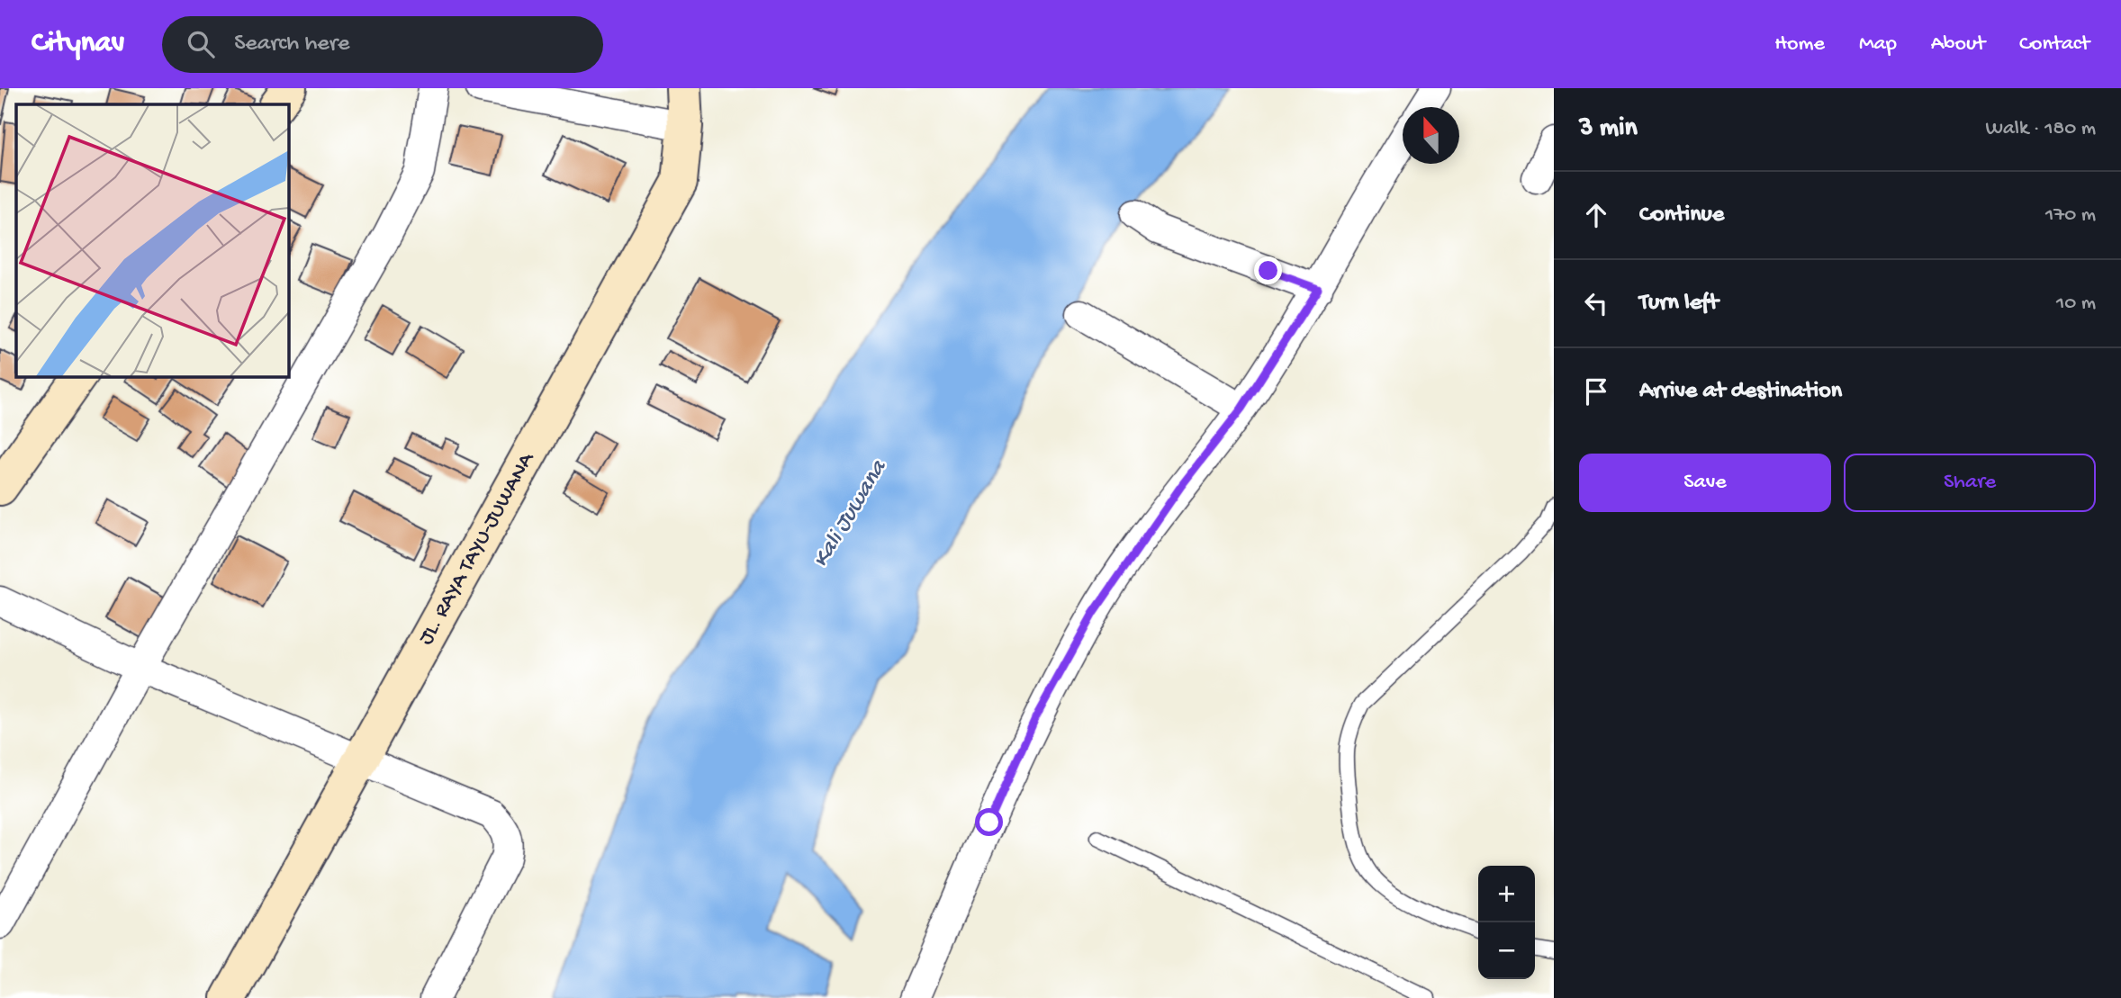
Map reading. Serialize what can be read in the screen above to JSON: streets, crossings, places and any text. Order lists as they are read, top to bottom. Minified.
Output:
{"streets":{"main road":["JL. RAYA TAYU-JUWANA"]},"water":["Kali Juwana"],"north":"top","page":{"header":"Citynav","search":"Search here","nav":["Home","Map","About","Contact"],"heading":["3 min","Walk · 180 m"],"list":[["Continue","170 m"],["Turn left","10 m"],"Arrive at destination"],"buttons":["Save","Share"],"map_buttons":["+","−"]}}
